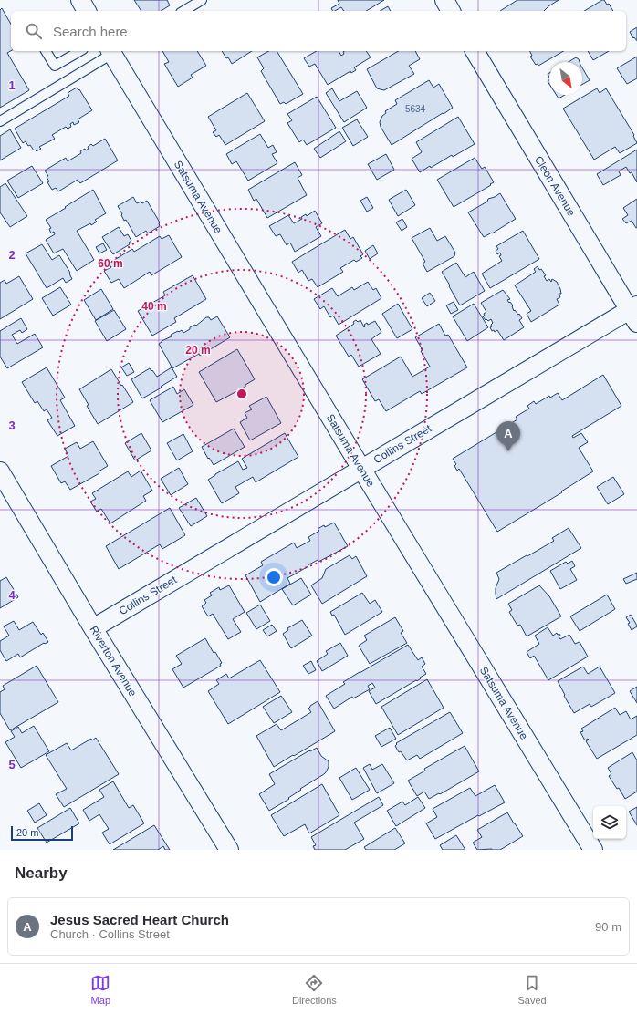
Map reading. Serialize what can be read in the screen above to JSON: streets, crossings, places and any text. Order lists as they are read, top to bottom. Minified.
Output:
{"streets":{"street":["Cleon Avenue","Satsuma Avenue","Collins Street","Riverton Avenue"]},"crossings":[["Cleon Avenue","Collins Street"],["Satsuma Avenue","Collins Street"],["Collins Street","Riverton Avenue"]],"house_numbers":["5634"],"scale_bar":"20 m","north":"bottom right","page":{"search":"Search here","pins":"A","scale":"20 m","heading":"Nearby","list":[{"mark":"A","name":"Jesus Sacred Heart Church","note":"Church · Collins Street","value":"90 m"}],"nav":["Map","Directions","Saved"]},"grid":{"rows":["1","2","3","4","5"]},"rings":["60 m","40 m","20 m"]}
